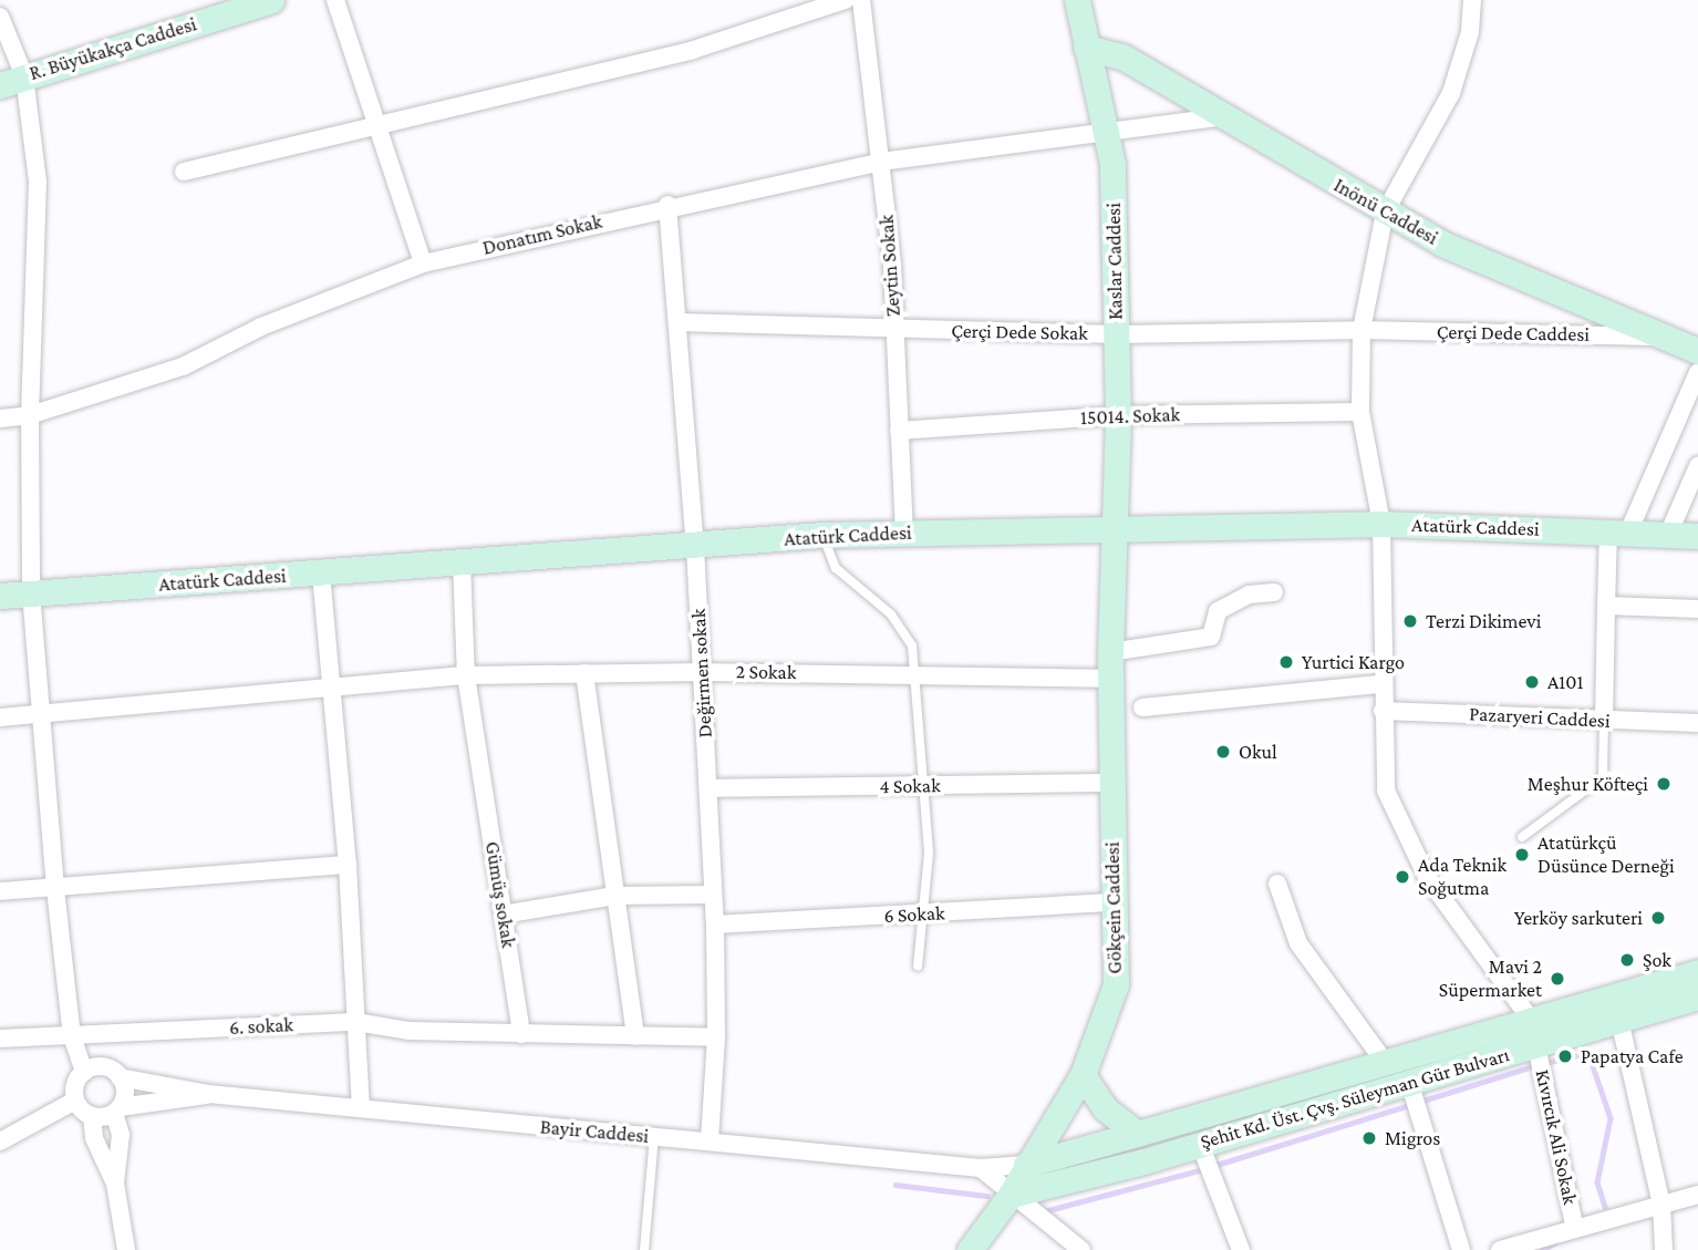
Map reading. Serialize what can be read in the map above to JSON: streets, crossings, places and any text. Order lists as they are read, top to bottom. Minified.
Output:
{"streets":{"street":["R. Büyükakça Caddesi","Inönü Caddesi","Donatım Sokak","Kaslar Caddesi","Zeytin Sokak","Çerçi Dede Sokak","Çerçi Dede Caddesi","15014. Sokak","Atatürk Caddesi","2 Sokak","Değirmen sokak","Pazaryeri Caddesi","4 Sokak","Gümüş sokak","Gökçein Caddesi","6 Sokak","6. sokak","Şehit Kd. Üst. Çvş. Süleyman Gür Bulvarı","Bayir Caddesi","Kıvırcık Ali Sokak"]},"crossings":[["Inönü Caddesi","Donatım Sokak"],["Inönü Caddesi","Kaslar Caddesi"],["Inönü Caddesi","Çerçi Dede Caddesi"],["Inönü Caddesi","Kıvırcık Ali Sokak"],["Donatım Sokak","Kaslar Caddesi"],["Donatım Sokak","Zeytin Sokak"],["Donatım Sokak","Değirmen sokak"],["Kaslar Caddesi","Çerçi Dede Sokak"],["Kaslar Caddesi","15014. Sokak"],["Kaslar Caddesi","Atatürk Caddesi"],["Kaslar Caddesi","Gökçein Caddesi"],["Zeytin Sokak","Çerçi Dede Sokak"],["Zeytin Sokak","15014. Sokak"],["Zeytin Sokak","Atatürk Caddesi"],["Çerçi Dede Sokak","Çerçi Dede Caddesi"],["Çerçi Dede Sokak","Değirmen sokak"],["Çerçi Dede Sokak","Kıvırcık Ali Sokak"],["Çerçi Dede Caddesi","Kıvırcık Ali Sokak"],["15014. Sokak","Kıvırcık Ali Sokak"],["Atatürk Caddesi","Değirmen sokak"],["Atatürk Caddesi","Gümüş sokak"],["Atatürk Caddesi","Gökçein Caddesi"],["Atatürk Caddesi","Kıvırcık Ali Sokak"],["2 Sokak","Değirmen sokak"],["2 Sokak","Gümüş sokak"],["2 Sokak","Gökçein Caddesi"],["Değirmen sokak","4 Sokak"],["Değirmen sokak","6 Sokak"],["Değirmen sokak","Bayir Caddesi"],["Pazaryeri Caddesi","Kıvırcık Ali Sokak"],["4 Sokak","Gökçein Caddesi"],["Gümüş sokak","6. sokak"],["Gökçein Caddesi","6 Sokak"],["Gökçein Caddesi","Şehit Kd. Üst. Çvş. Süleyman Gür Bulvarı"],["Gökçein Caddesi","Bayir Caddesi"],["Şehit Kd. Üst. Çvş. Süleyman Gür Bulvarı","Bayir Caddesi"],["Şehit Kd. Üst. Çvş. Süleyman Gür Bulvarı","Kıvırcık Ali Sokak"]],"places":["Terzi Dikimevi","Yurtici Kargo","A101","Okul","Meşhur Köfteçi","Atatürkçü Düsünce Derneği","Ada Teknik Soğutma","Yerköy sarkuteri","Şok","Mavi 2 Süpermarket","Papatya Cafe","Migros"]}
